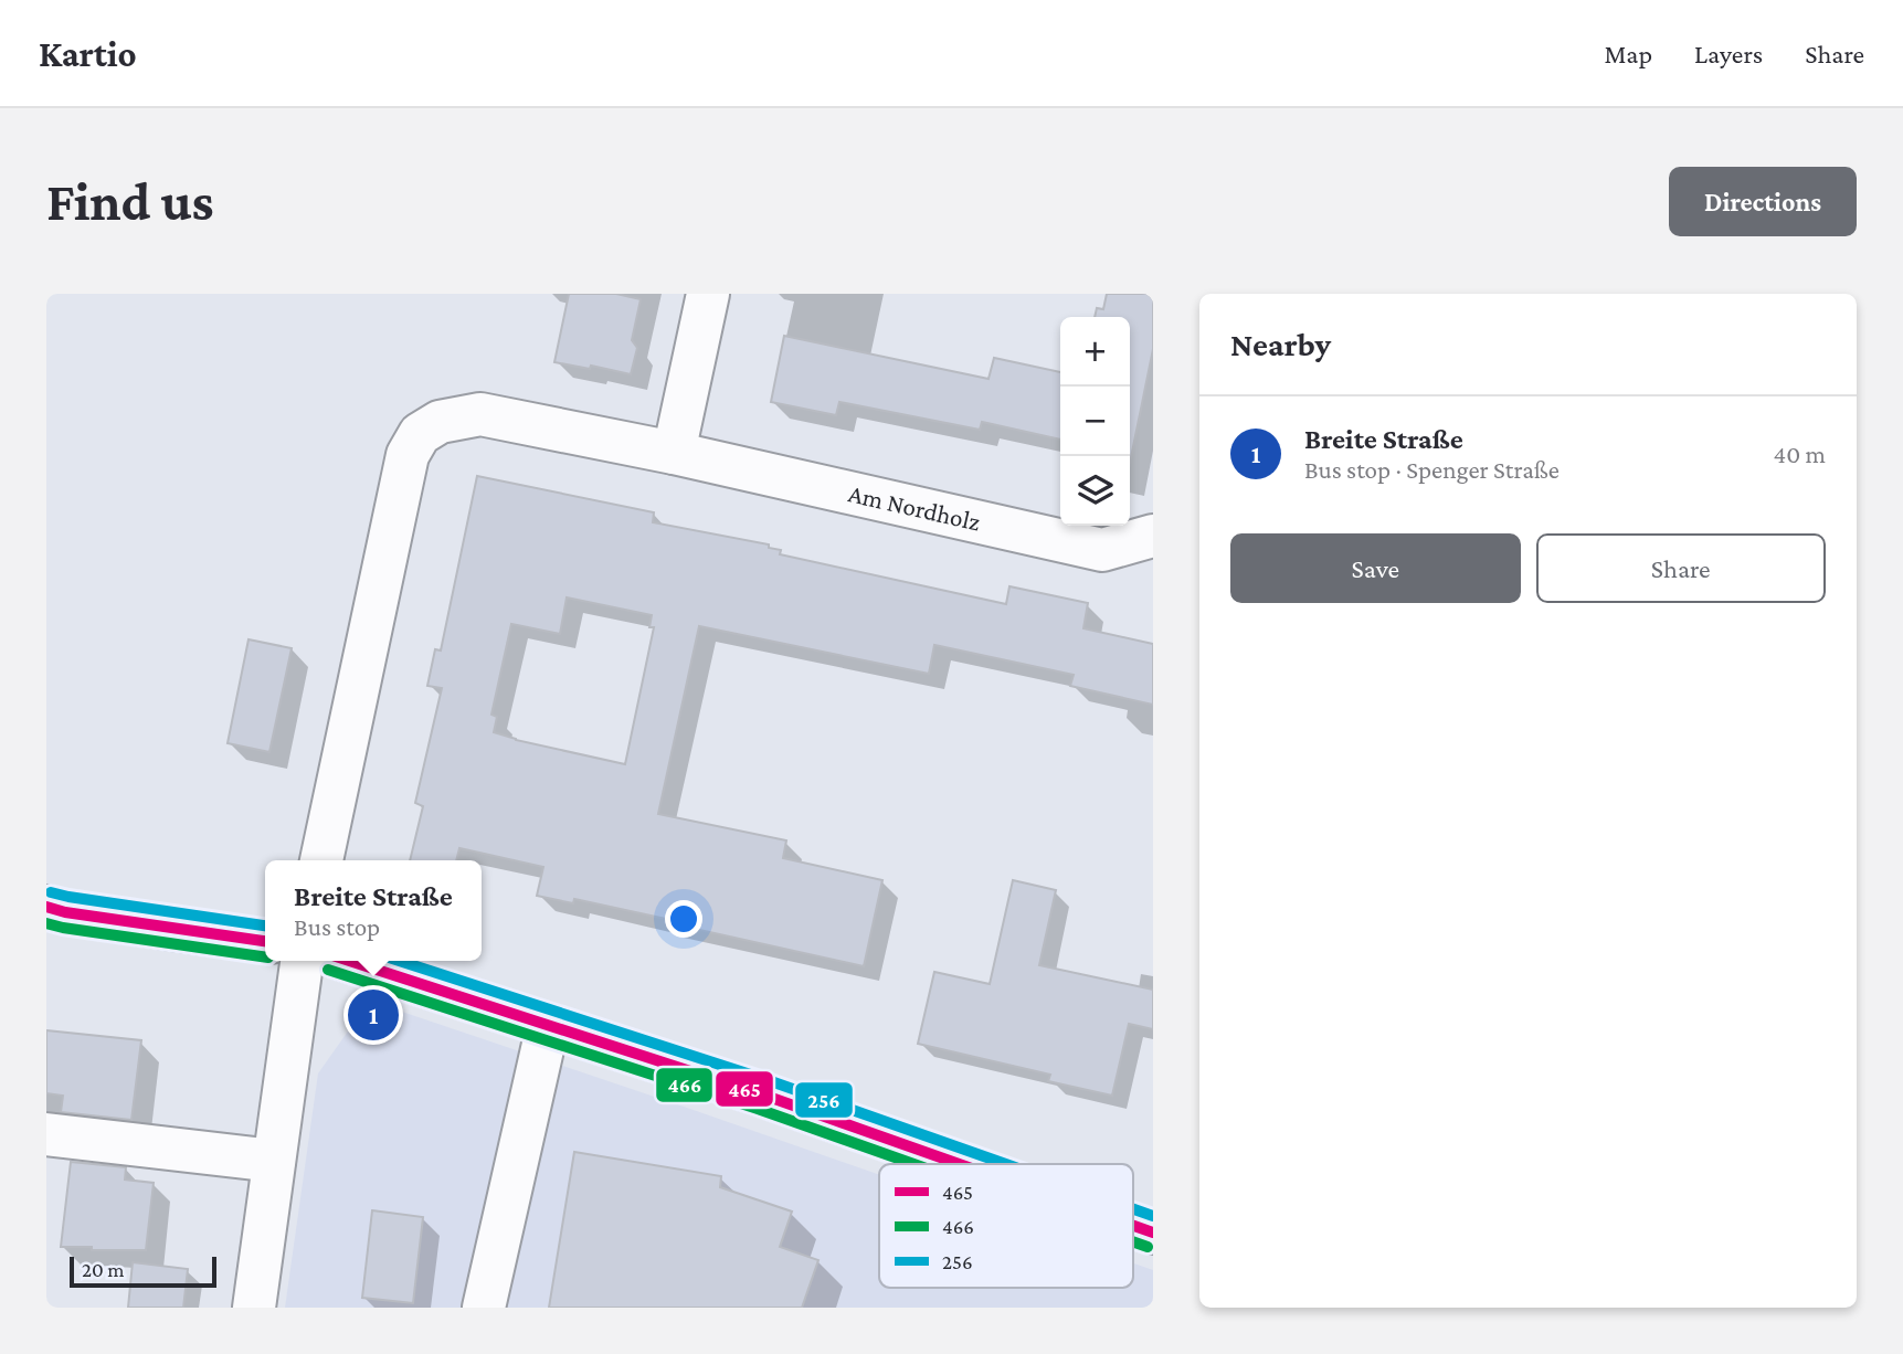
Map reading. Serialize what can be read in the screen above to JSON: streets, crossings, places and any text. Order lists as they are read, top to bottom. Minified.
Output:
{"streets":{"street":["Am Nordholz"]},"lines":["transit line 256","transit line 465","transit line 466"],"legend":["465","466","256"],"scale_bar":"20 m","page":{"header":"Kartio","nav":["Map","Layers","Share"],"buttons":["Directions",["Save","Share"]],"title":"Find us","heading":"Nearby","map_buttons":["+","−"],"list":[{"mark":"1","name":"Breite Straße","note":"Bus stop · Spenger Straße","value":"40 m"}],"popup":["Breite Straße","Bus stop"],"pins":"1","scale":"20 m"}}
